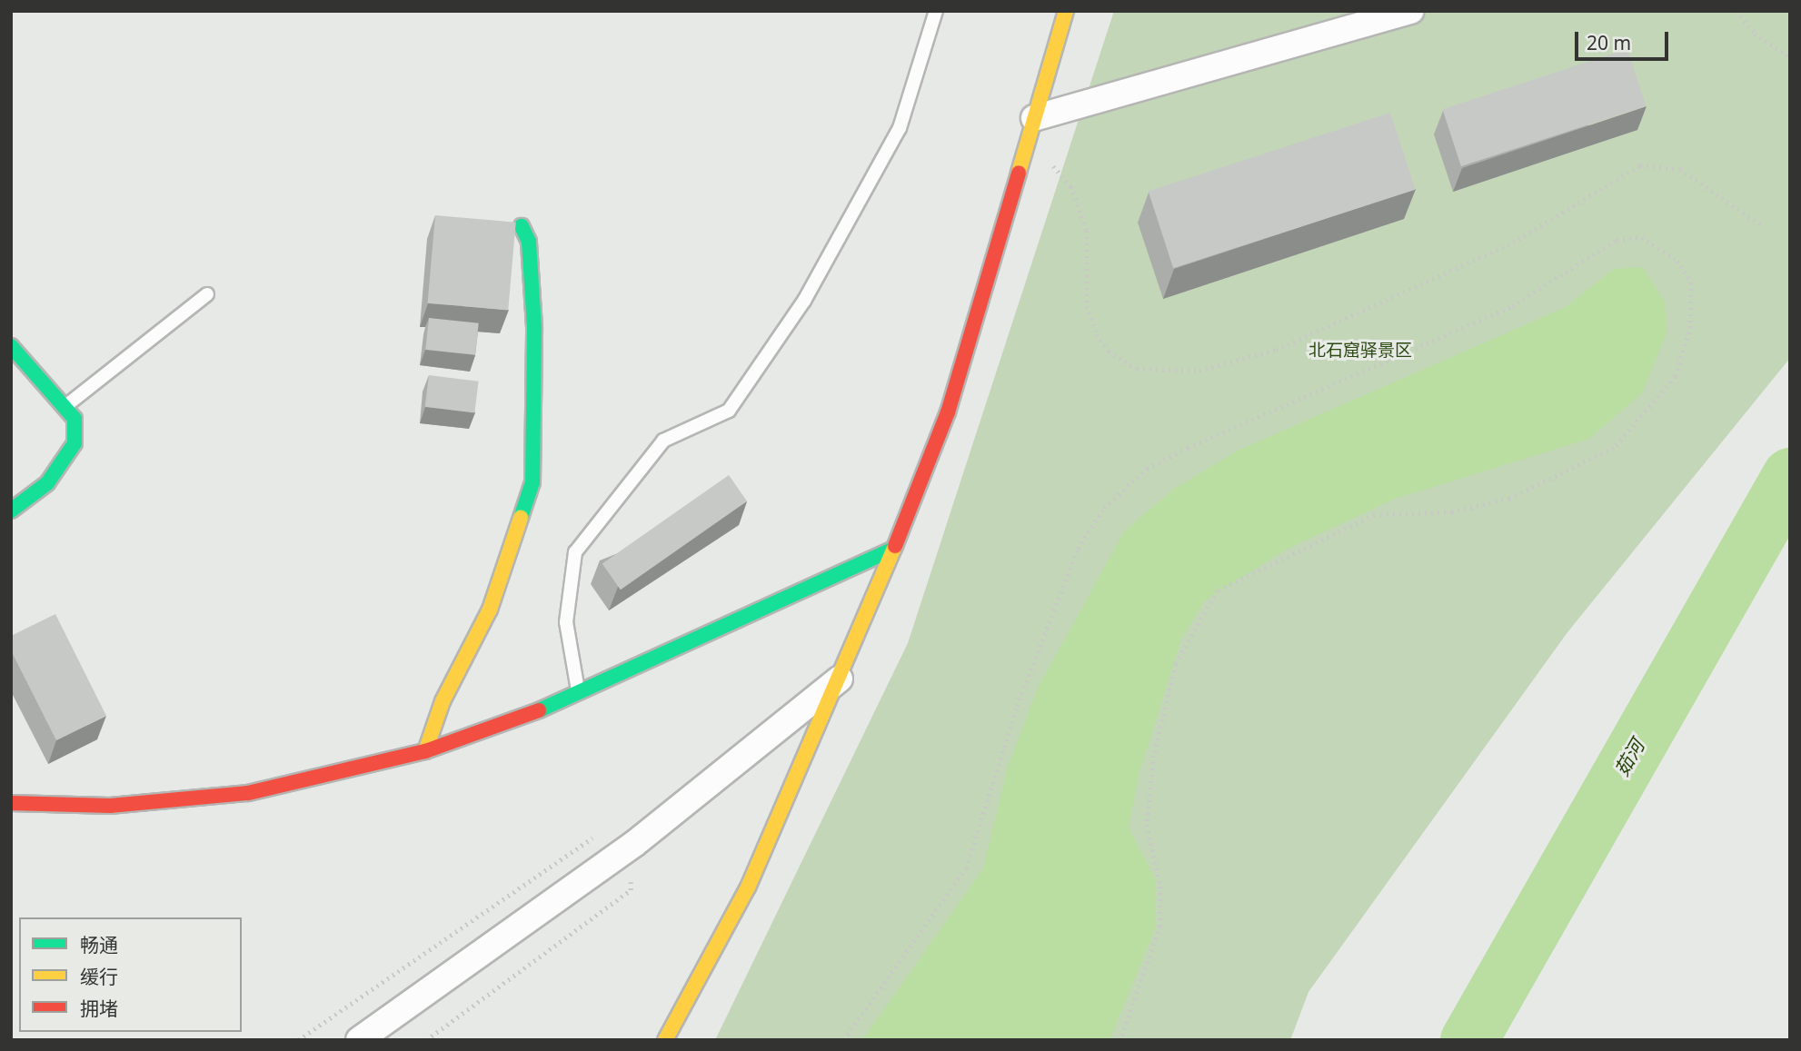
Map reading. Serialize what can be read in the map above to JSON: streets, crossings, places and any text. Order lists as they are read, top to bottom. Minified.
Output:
{"water":["茹河"],"parks":["北石窟驿景区"],"legend":["畅通","缓行","拥堵"],"scale_bar":"20 m"}
